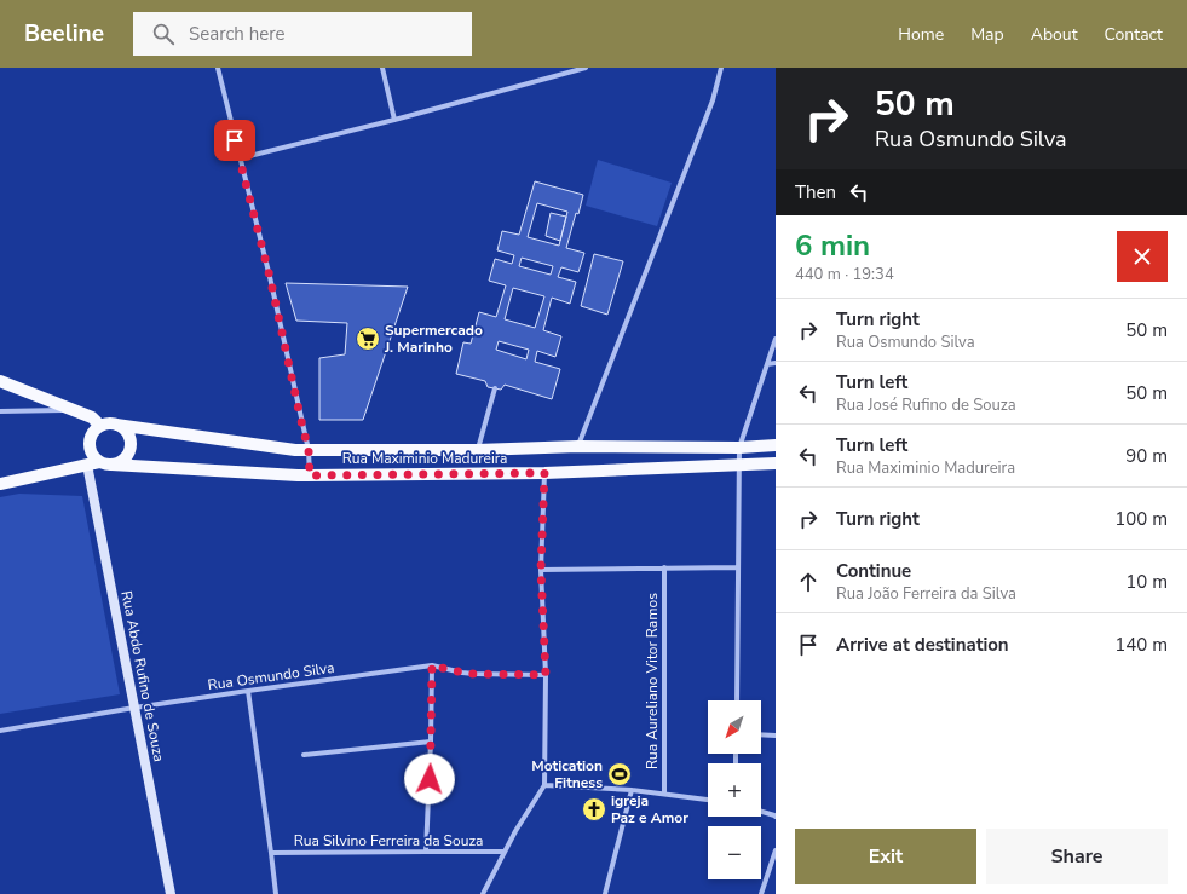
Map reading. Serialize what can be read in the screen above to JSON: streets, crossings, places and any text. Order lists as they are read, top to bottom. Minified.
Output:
{"streets":{"main road":["Rua Maximinio Madureira"],"street":["Rua Abdo Rufino de Souza","Rua Osmundo Silva","Rua Aureliano Vitor Ramos","Rua Silvino Ferreira da Souza"]},"crossings":[["Rua Maximinio Madureira","Rua Abdo Rufino de Souza"],["Rua Abdo Rufino de Souza","Rua Osmundo Silva"]],"places":{"supermarket":["Supermercado J. Marinho"],"sports":["Motication Fitness"],"church":["igreja Paz e Amor"]},"north":"bottom left","page":{"header":"Beeline","search":"Search here","nav":["Home","Map","About","Contact"],"turn":["50 m","Rua Osmundo Silva"],"then":"Then","heading":["6 min","440 m · 19:34"],"list":[{"name":"Turn right","note":"Rua Osmundo Silva","value":"50 m"},{"name":"Turn left","note":"Rua José Rufino de Souza","value":"50 m"},{"name":"Turn left","note":"Rua Maximinio Madureira","value":"90 m"},{"name":"Turn right","value":"100 m"},{"name":"Continue","note":"Rua João Ferreira da Silva","value":"10 m"},{"name":"Arrive at destination","value":"140 m"}],"map_buttons":["+","−"],"buttons":["Exit","Share"]}}
